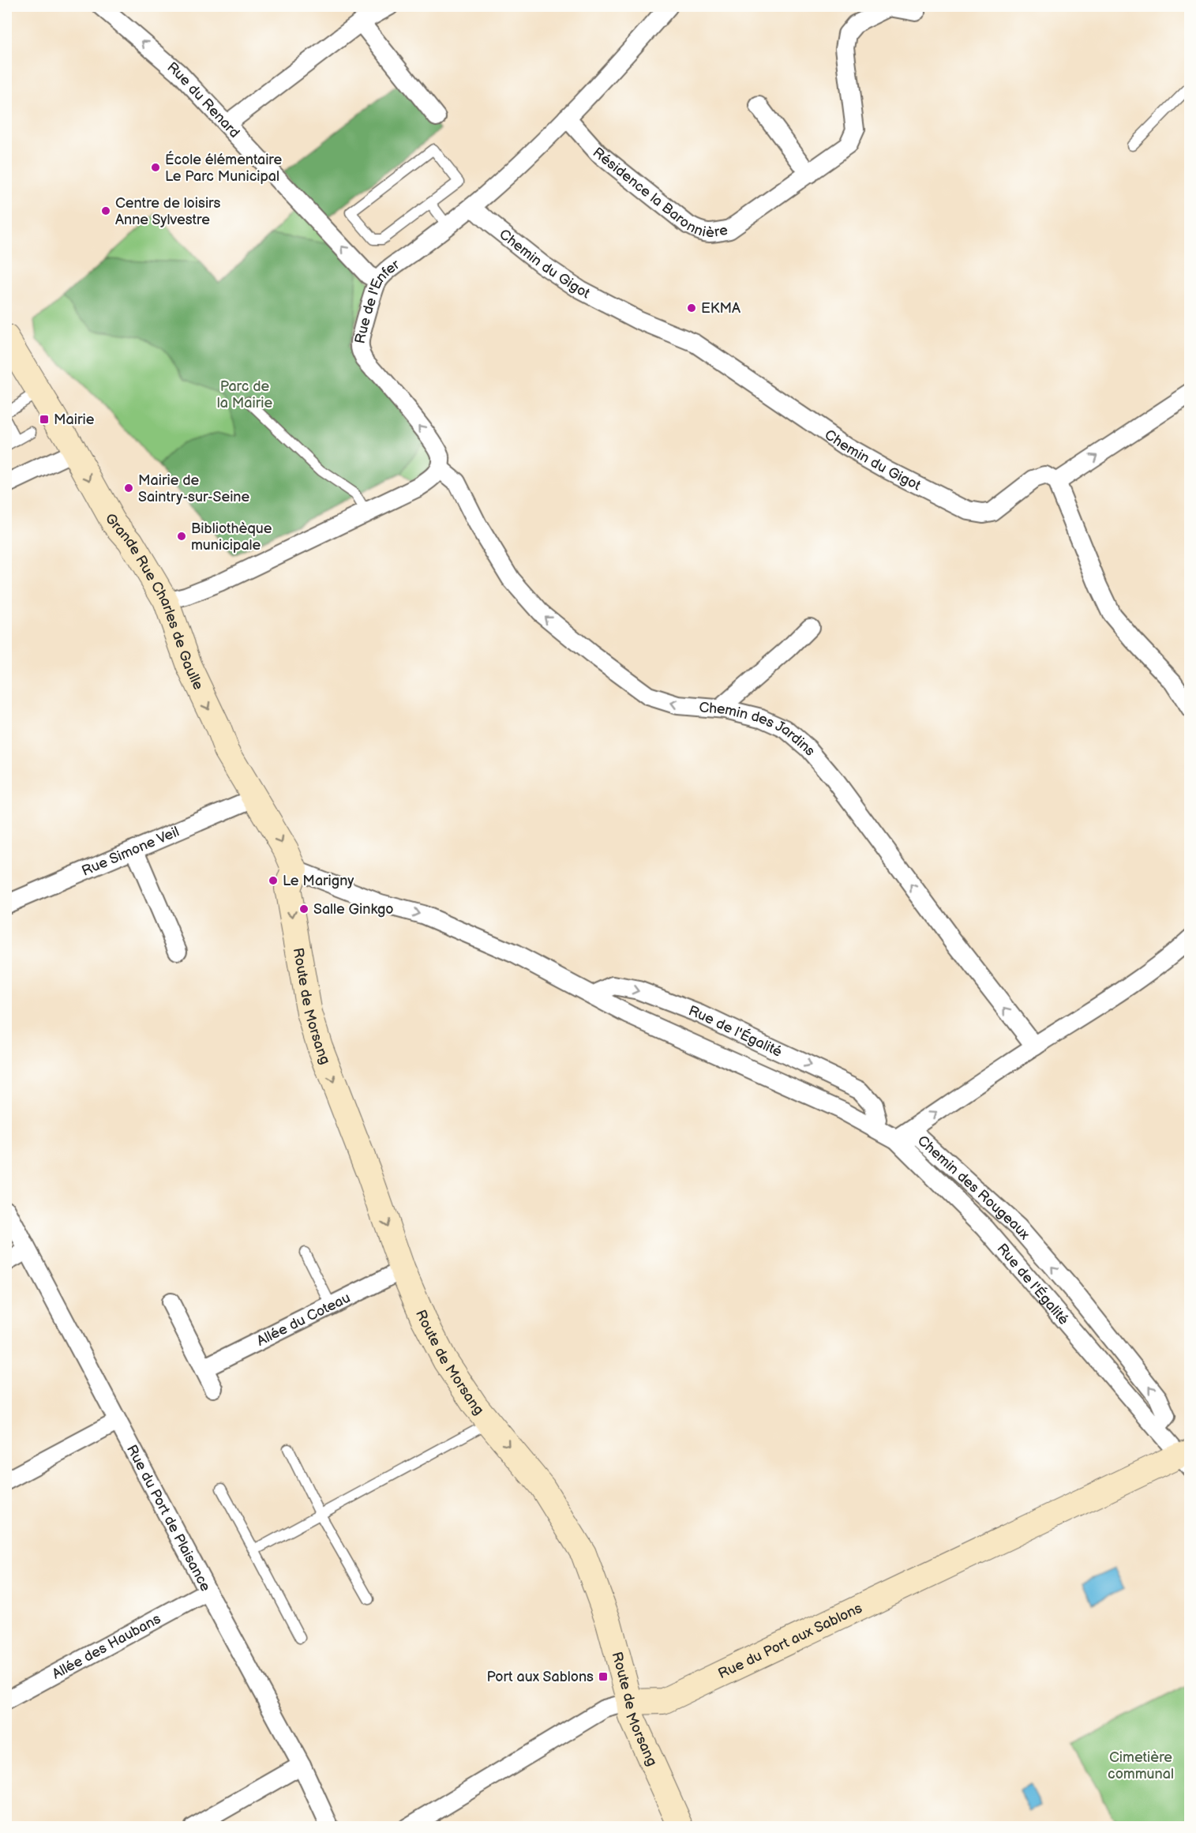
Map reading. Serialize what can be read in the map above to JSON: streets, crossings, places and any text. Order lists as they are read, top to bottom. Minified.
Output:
{"streets":{"street":["Rue du Renard","Résidence la Baronnière","Chemin du Gigot","Rue de l'Enfer","Grande Rue Charles de Gaulle","Chemin des Jardins","Rue Simone Veil","Route de Morsang","Rue de l'Égalité","Chemin des Rougeaux","Allée du Coteau","Rue du Port de Plaisance","Rue du Port aux Sablons","Allée des Haubans"]},"crossings":[["Rue du Renard","Rue de l'Enfer"],["Résidence la Baronnière","Rue de l'Enfer"],["Chemin du Gigot","Rue de l'Enfer"],["Rue de l'Enfer","Chemin des Jardins"],["Grande Rue Charles de Gaulle","Rue Simone Veil"],["Grande Rue Charles de Gaulle","Route de Morsang"],["Grande Rue Charles de Gaulle","Rue de l'Égalité"],["Chemin des Jardins","Chemin des Rougeaux"],["Route de Morsang","Rue de l'Égalité"],["Route de Morsang","Allée du Coteau"],["Route de Morsang","Rue du Port aux Sablons"],["Rue de l'Égalité","Chemin des Rougeaux"],["Rue de l'Égalité","Rue du Port aux Sablons"],["Rue du Port de Plaisance","Allée des Haubans"]],"one_way":["Rue du Renard","Grande Rue Charles de Gaulle","Chemin des Jardins","Route de Morsang"],"parks":["Parc de la Mairie","Cimetière communal"],"places":{"other":["École élémentaire Le Parc Municipal","Centre de loisirs Anne Sylvestre","EKMA","Mairie de Saintry-sur-Seine","Bibliothèque municipale","Le Marigny","Salle Ginkgo"],"transit":["Mairie","Port aux Sablons"]}}
